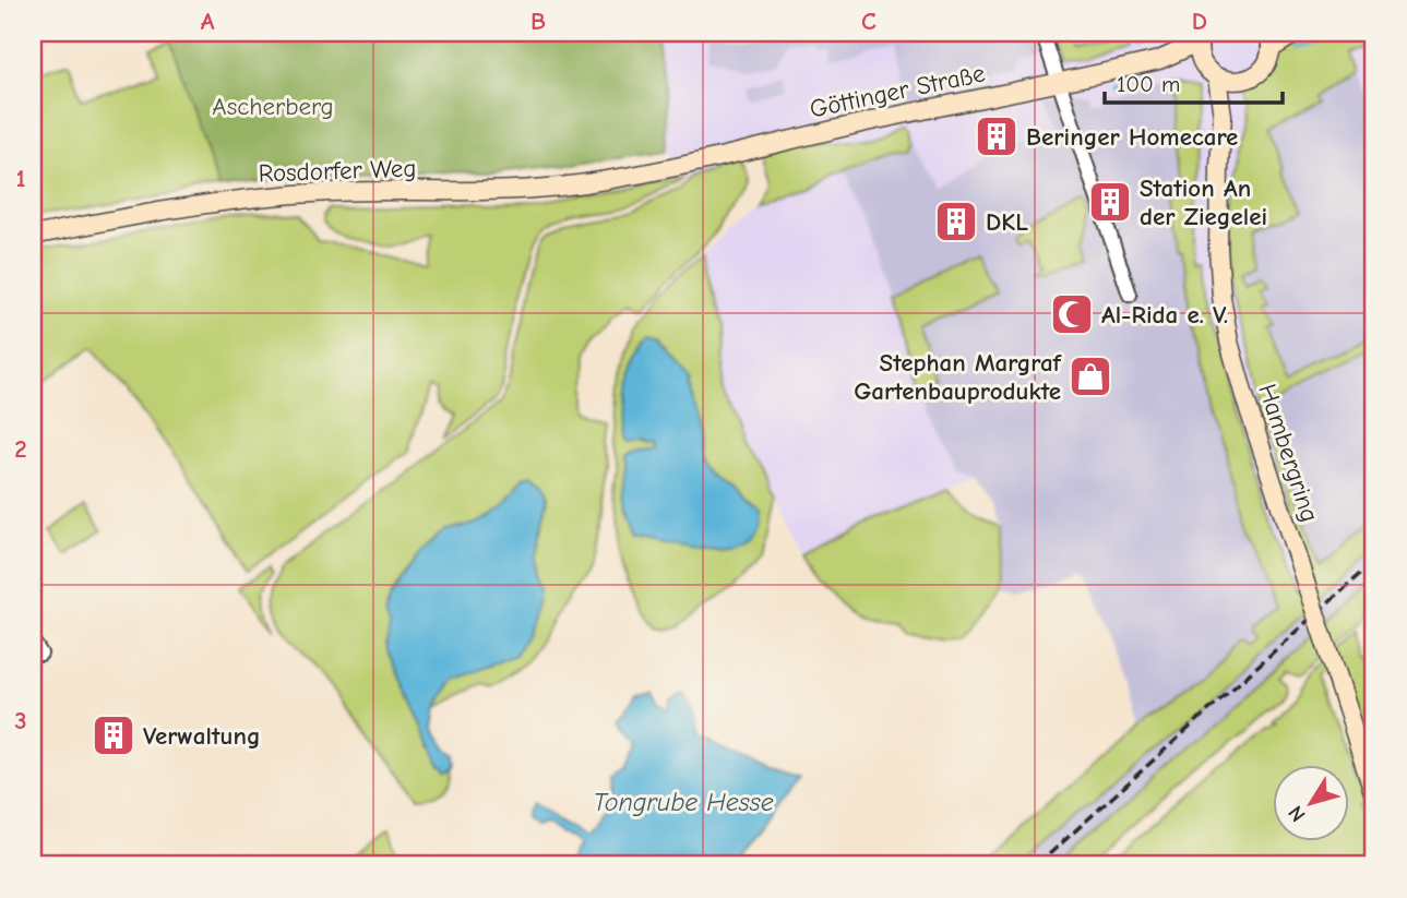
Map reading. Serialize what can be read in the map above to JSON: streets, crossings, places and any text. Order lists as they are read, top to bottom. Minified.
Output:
{"streets":{"main road":["Göttinger Straße","Rosdorfer Weg","Hambergring"]},"crossings":[["Göttinger Straße","Rosdorfer Weg"]],"water":["Tongrube Hesse"],"parks":["Ascherberg"],"places":{"building":["Beringer Homecare","Station An der Ziegelei","DKL","Verwaltung"],"mosque":["Al-Rida e. V."],"shop":["Stephan Margraf Gartenbauprodukte"]},"scale_bar":"100 m","north":"bottom left","grid":{"columns":["A","B","C","D"],"rows":["1","2","3"]}}
